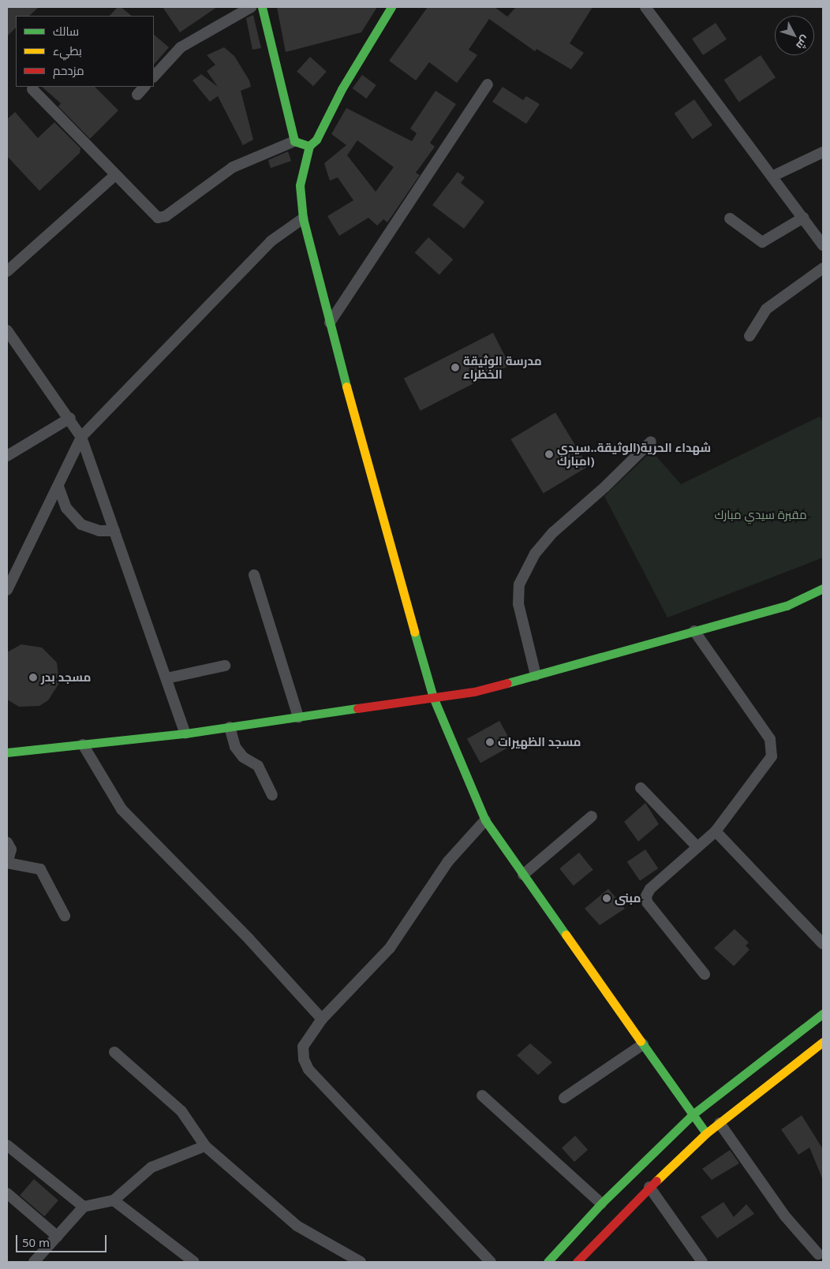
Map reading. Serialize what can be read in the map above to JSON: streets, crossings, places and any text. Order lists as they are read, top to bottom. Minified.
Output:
{"parks":["مقبرة سيدي مبارك"],"places":["مدرسة الوثيقة الخظراء","شهداء الحرية(الوثيقة..سيدي امبارك)","مسجد بدر","مسجد الظهيرات","مبنى"],"legend":["سالك","بطيء","مزدحم"],"scale_bar":"50 m","north":"bottom right"}
